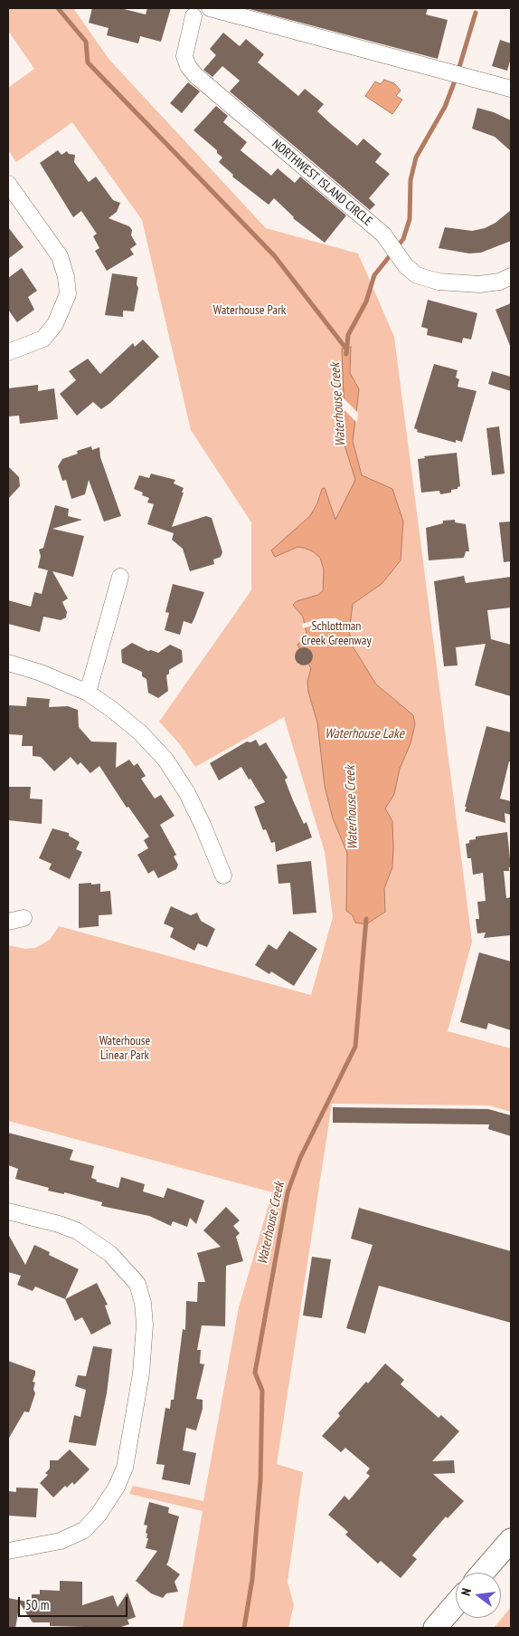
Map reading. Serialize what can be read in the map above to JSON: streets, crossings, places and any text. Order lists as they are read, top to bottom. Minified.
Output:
{"streets":{"street":["NORTHWEST ISLAND CIRCLE"]},"water":["Waterhouse Creek","Waterhouse Lake"],"parks":["Waterhouse Park","Schlottman Creek Greenway","Waterhouse Linear Park"],"scale_bar":"50 m","north":"left"}
